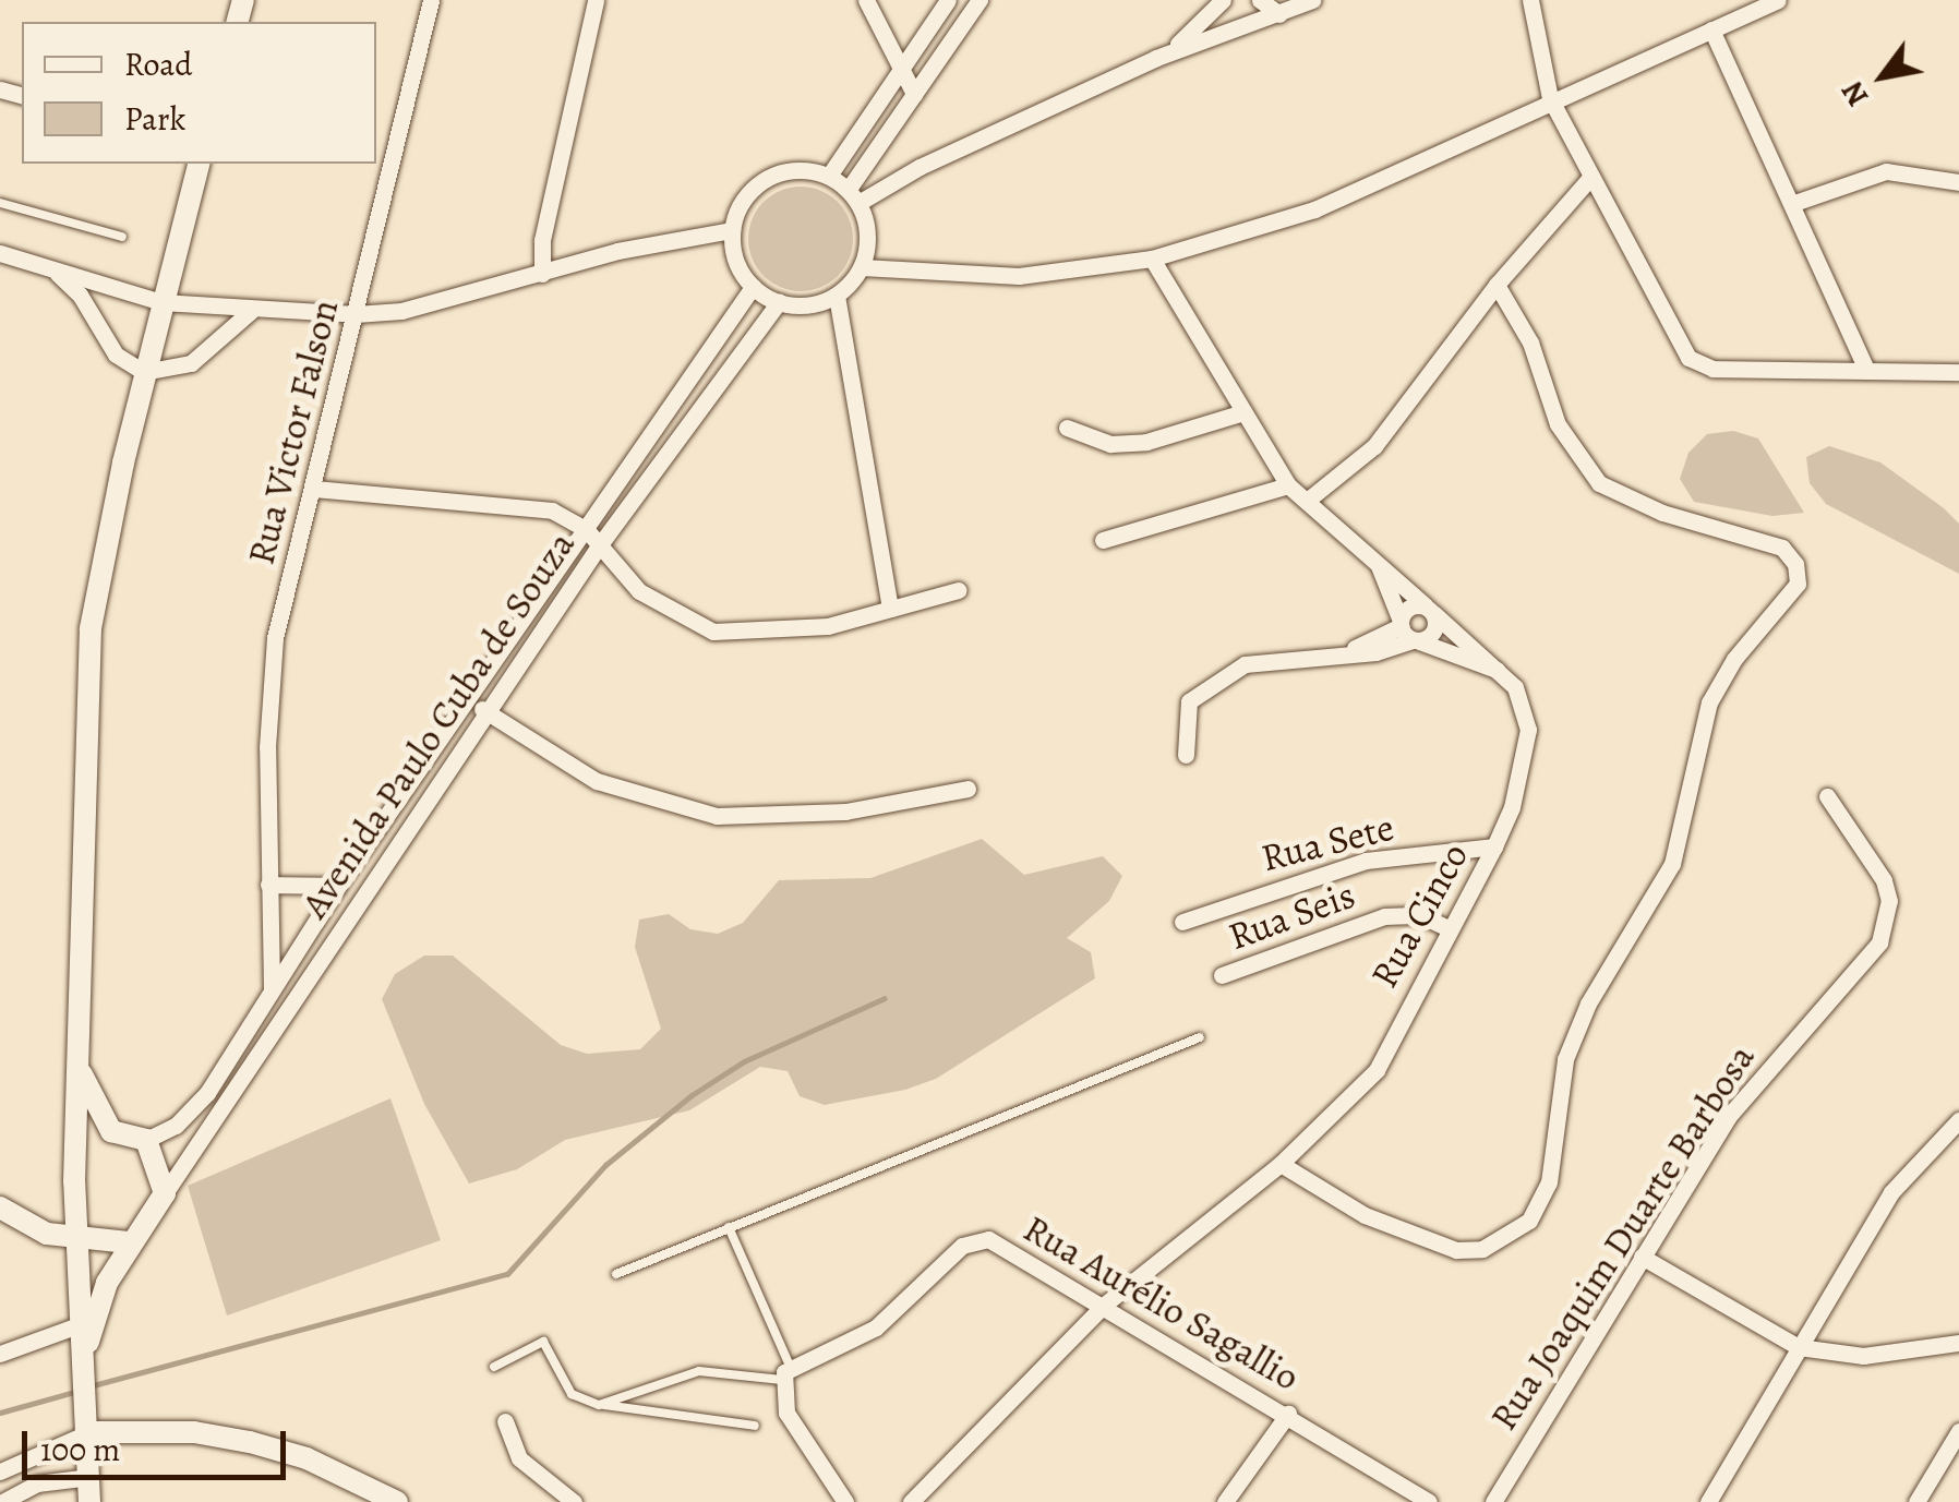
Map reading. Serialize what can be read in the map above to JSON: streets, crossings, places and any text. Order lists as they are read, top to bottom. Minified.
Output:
{"streets":{"street":["Rua Victor Falson","Avenida Paulo Cuba de Souza","Rua Sete","Rua Seis","Rua Cinco","Rua Joaquim Duarte Barbosa","Rua Aurélio Sagallio"]},"crossings":[["Rua Victor Falson","Avenida Paulo Cuba de Souza"],["Rua Sete","Rua Cinco"],["Rua Seis","Rua Cinco"],["Rua Cinco","Rua Aurélio Sagallio"]],"legend":["Road","Park"],"scale_bar":"100 m","north":"bottom left"}
